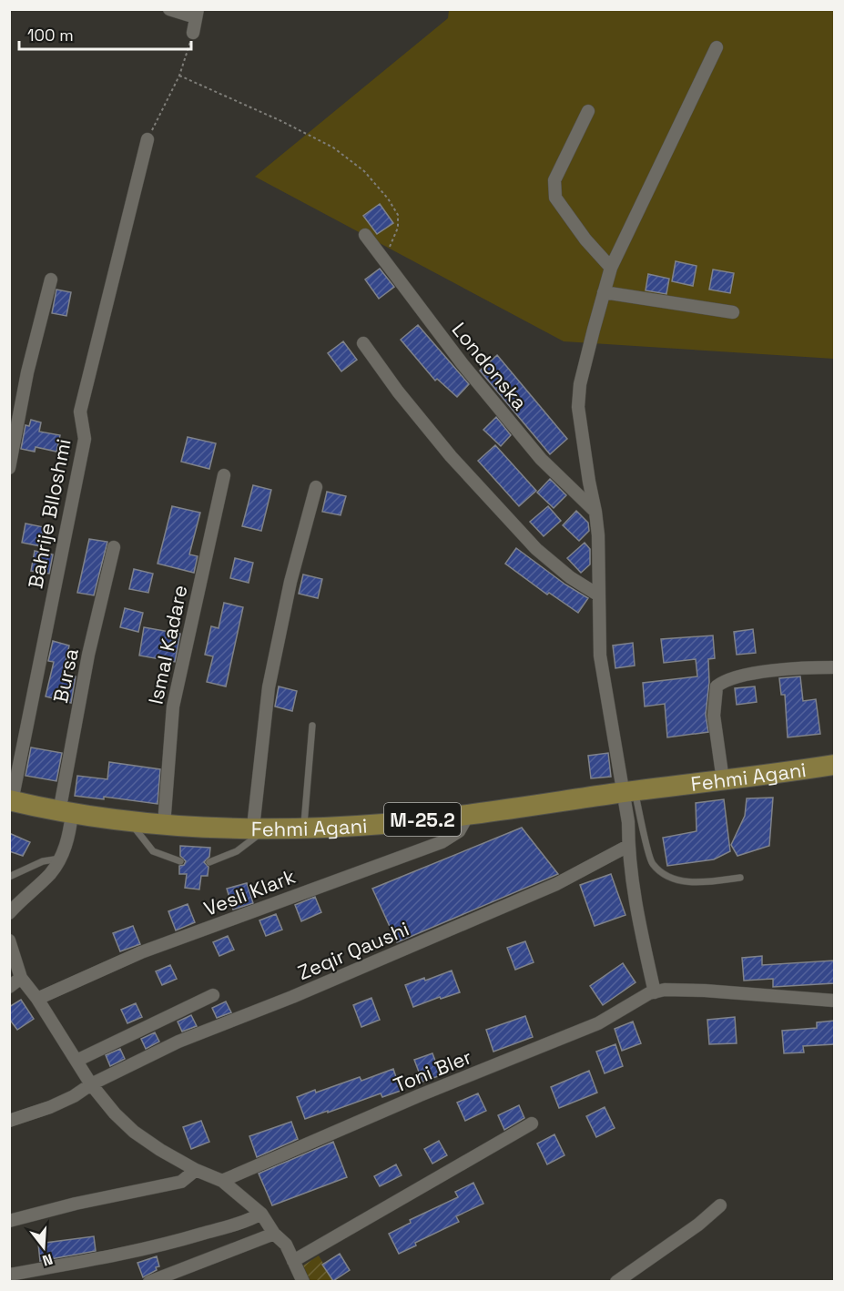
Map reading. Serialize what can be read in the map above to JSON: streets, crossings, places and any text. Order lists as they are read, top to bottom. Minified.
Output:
{"streets":{"main road":["Fehmi Agani","M-25.2"],"street":["Londonska","Bahrije Blloshmi","Ismal Kadare","Bursa","Vesli Klark","Zeqir Qaushi","Toni Bler"]},"crossings":[["Bahrije Blloshmi","Fehmi Agani"],["Ismal Kadare","Fehmi Agani"],["Bursa","Fehmi Agani"],["Fehmi Agani","Vesli Klark"]],"scale_bar":"100 m","north":"bottom"}
